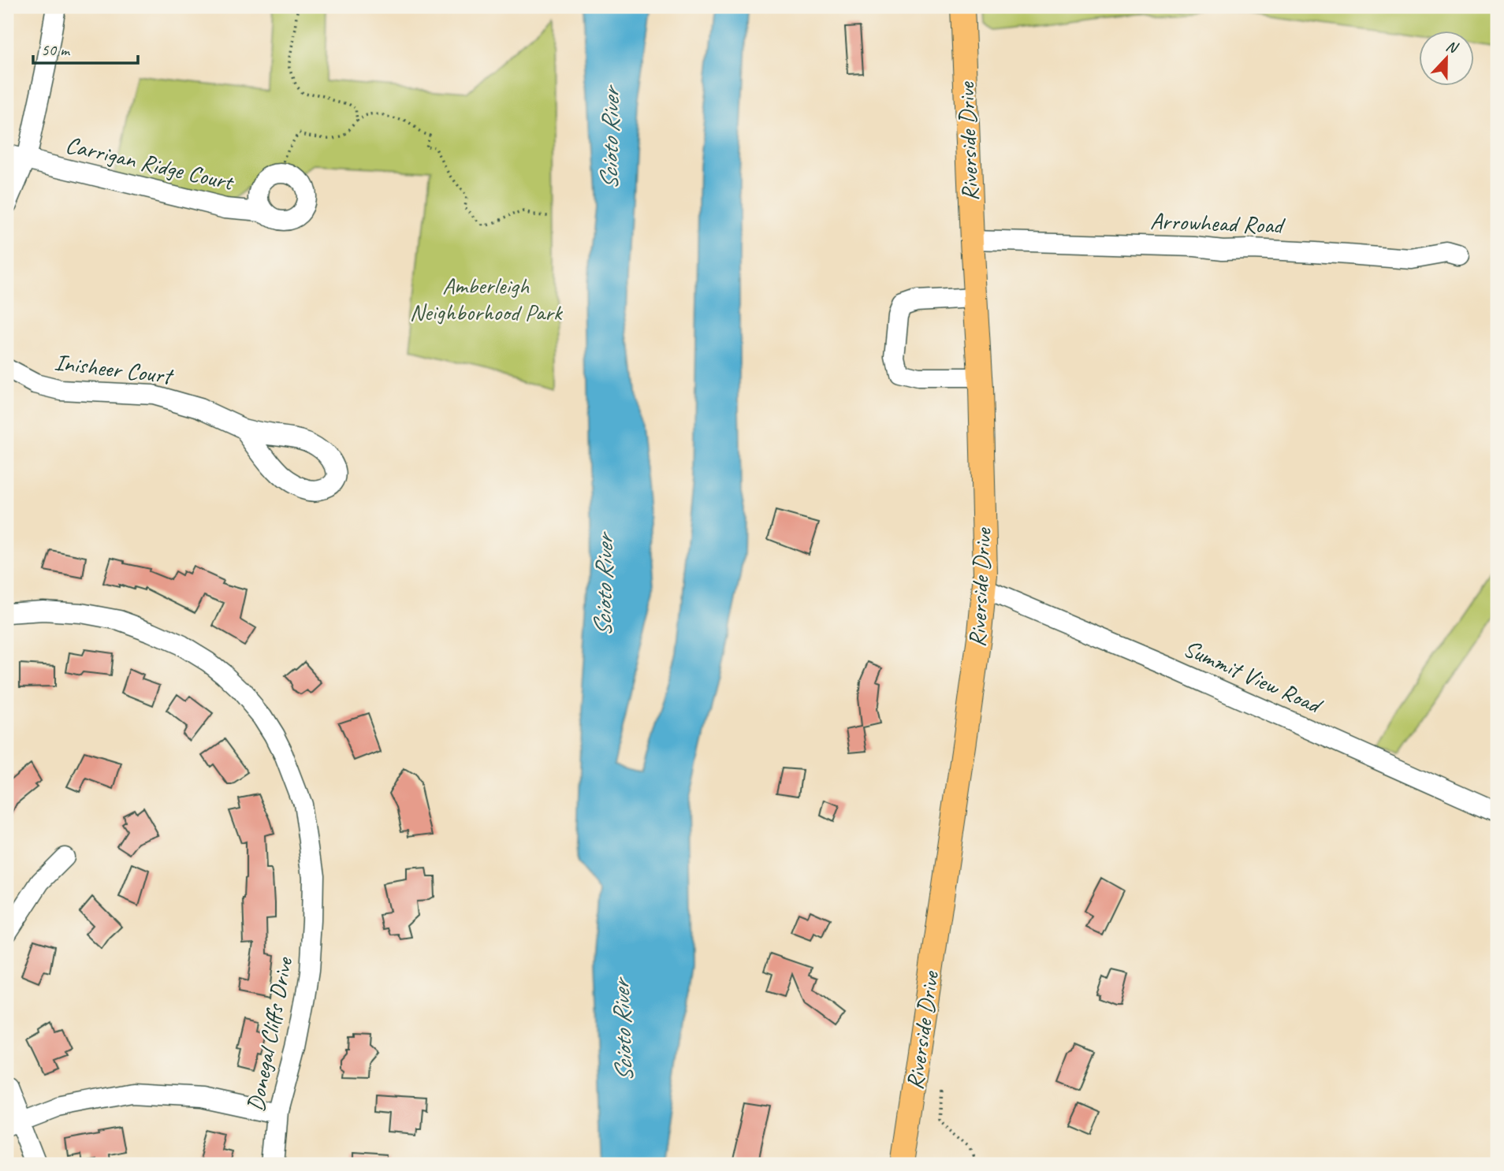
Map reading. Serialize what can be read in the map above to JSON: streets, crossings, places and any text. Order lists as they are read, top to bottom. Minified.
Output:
{"streets":{"main road":["Riverside Drive"],"street":["Carrigan Ridge Court","Arrowhead Road","Inisheer Court","Summit View Road","Donegal Cliffs Drive"]},"crossings":[["Riverside Drive","Arrowhead Road"],["Riverside Drive","Summit View Road"]],"water":["Scioto River"],"parks":["Amberleigh Neighborhood Park"],"scale_bar":"50 m","north":"top"}
